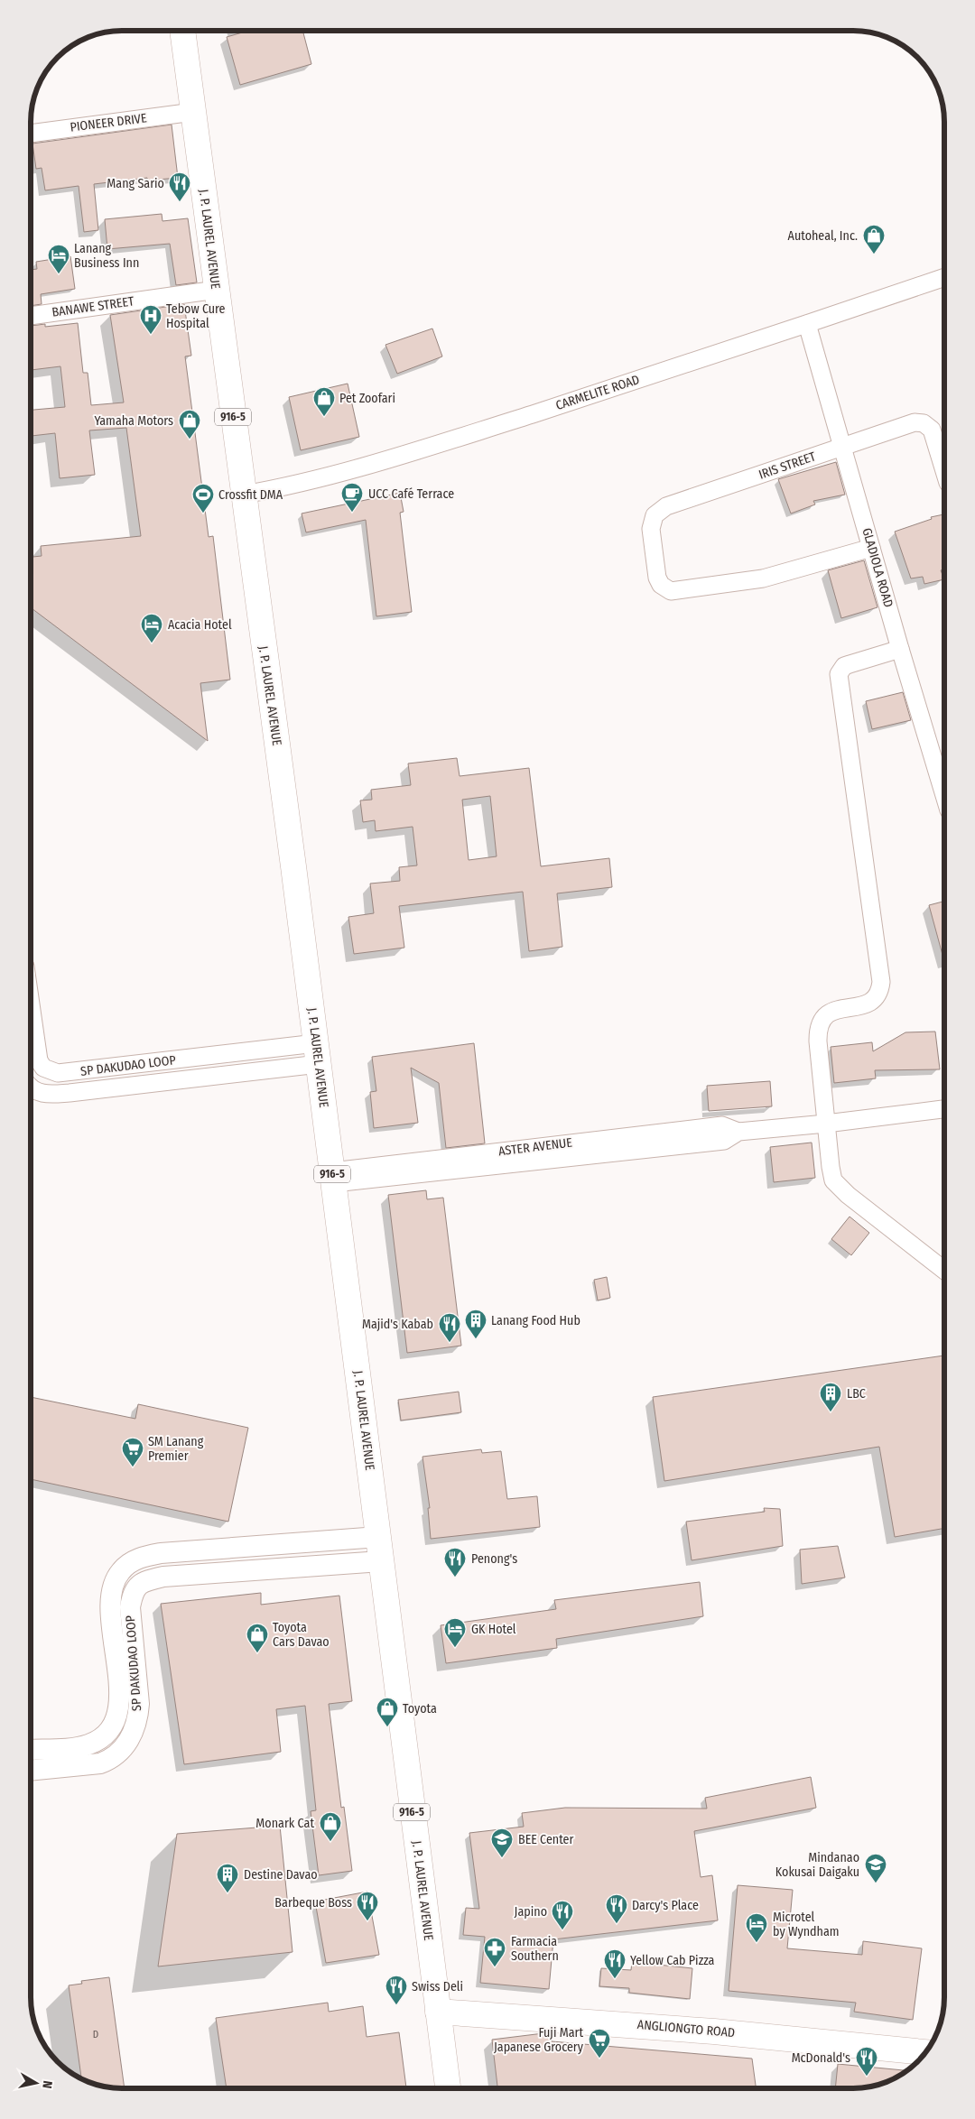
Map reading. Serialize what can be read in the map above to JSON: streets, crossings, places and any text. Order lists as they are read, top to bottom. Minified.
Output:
{"streets":{"main road":["J. P. LAUREL AVENUE","916-5","ANGLIONGTO ROAD"],"street":["PIONEER DRIVE","BANAWE STREET","CARMELITE ROAD","IRIS STREET","GLADIOLA ROAD","SP DAKUDAO LOOP","ASTER AVENUE"]},"crossings":[["PIONEER DRIVE","J. P. LAUREL AVENUE"],["J. P. LAUREL AVENUE","BANAWE STREET"],["J. P. LAUREL AVENUE","CARMELITE ROAD"],["J. P. LAUREL AVENUE","SP DAKUDAO LOOP"],["J. P. LAUREL AVENUE","ASTER AVENUE"],["J. P. LAUREL AVENUE","ANGLIONGTO ROAD"],["CARMELITE ROAD","GLADIOLA ROAD"],["IRIS STREET","GLADIOLA ROAD"]],"places":{"restaurant":["Mang Sario","Majid's Kabab","Penong's","Barbeque Boss","Darcy's Place","Japino","Yellow Cab Pizza","Swiss Deli","McDonald's"],"shop":["Autoheal, Inc.","Pet Zoofari","Yamaha Motors","Toyota Cars Davao","Toyota","Monark Cat"],"hotel":["Lanang Business Inn","Acacia Hotel","GK Hotel","Microtel by Wyndham"],"hospital":["Tebow Cure Hospital"],"cafe":["UCC Café Terrace"],"sports":["Crossfit DMA"],"building":["Lanang Food Hub","LBC","Destine Davao"],"supermarket":["SM Lanang Premier","Fuji Mart Japanese Grocery"],"school or university":["BEE Center","Mindanao Kokusai Daigaku"],"pharmacy":["Farmacia Southern"]},"house_numbers":["D"],"north":"right"}
